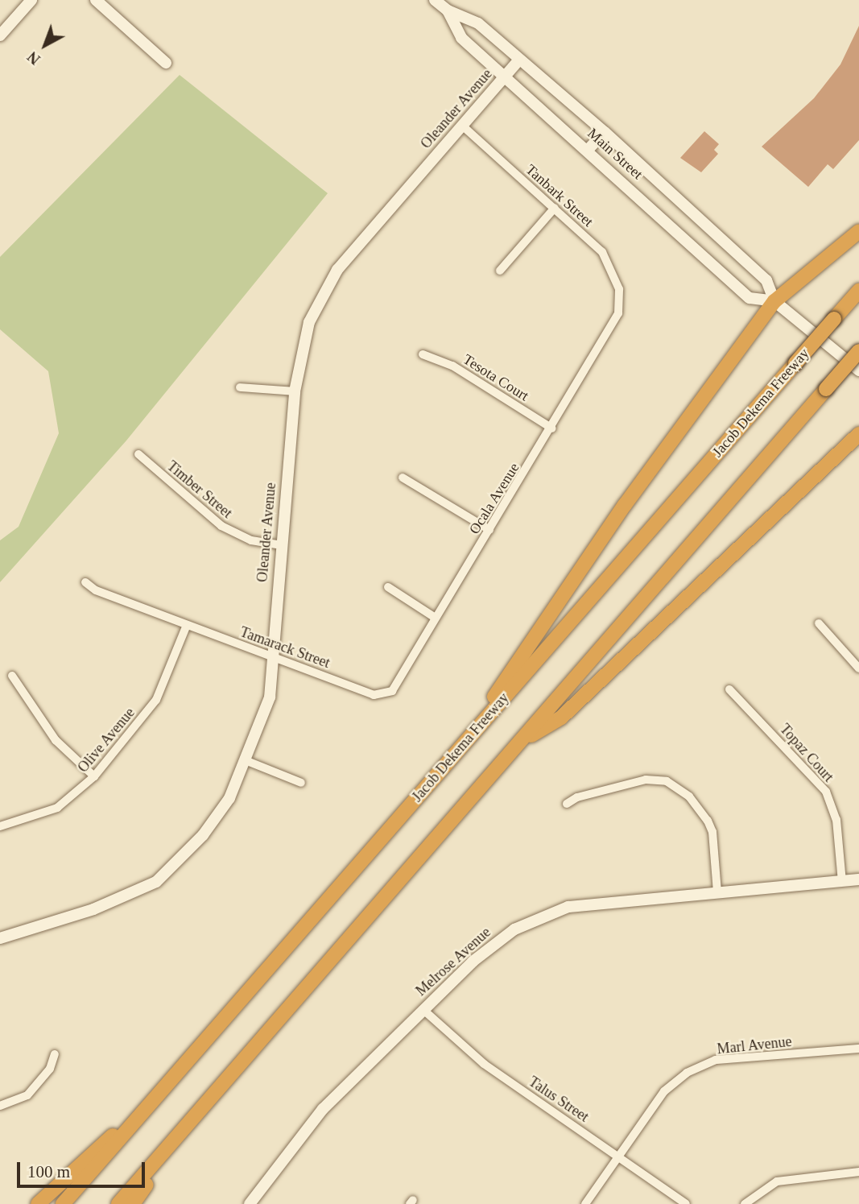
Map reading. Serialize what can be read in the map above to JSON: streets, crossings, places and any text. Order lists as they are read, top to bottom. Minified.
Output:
{"streets":{"highway":["Jacob Dekema Freeway"],"street":["Oleander Avenue","Main Street","Tanbark Street","Tesota Court","Timber Street","Ocala Avenue","Tamarack Street","Olive Avenue","Topaz Court","Melrose Avenue","Marl Avenue","Talus Street"]},"crossings":[["Oleander Avenue","Main Street"],["Oleander Avenue","Tanbark Street"],["Oleander Avenue","Timber Street"],["Oleander Avenue","Tamarack Street"],["Tanbark Street","Ocala Avenue"],["Tesota Court","Ocala Avenue"],["Ocala Avenue","Tamarack Street"],["Tamarack Street","Olive Avenue"],["Topaz Court","Melrose Avenue"],["Melrose Avenue","Talus Street"],["Marl Avenue","Talus Street"]],"scale_bar":"100 m","north":"bottom left"}
